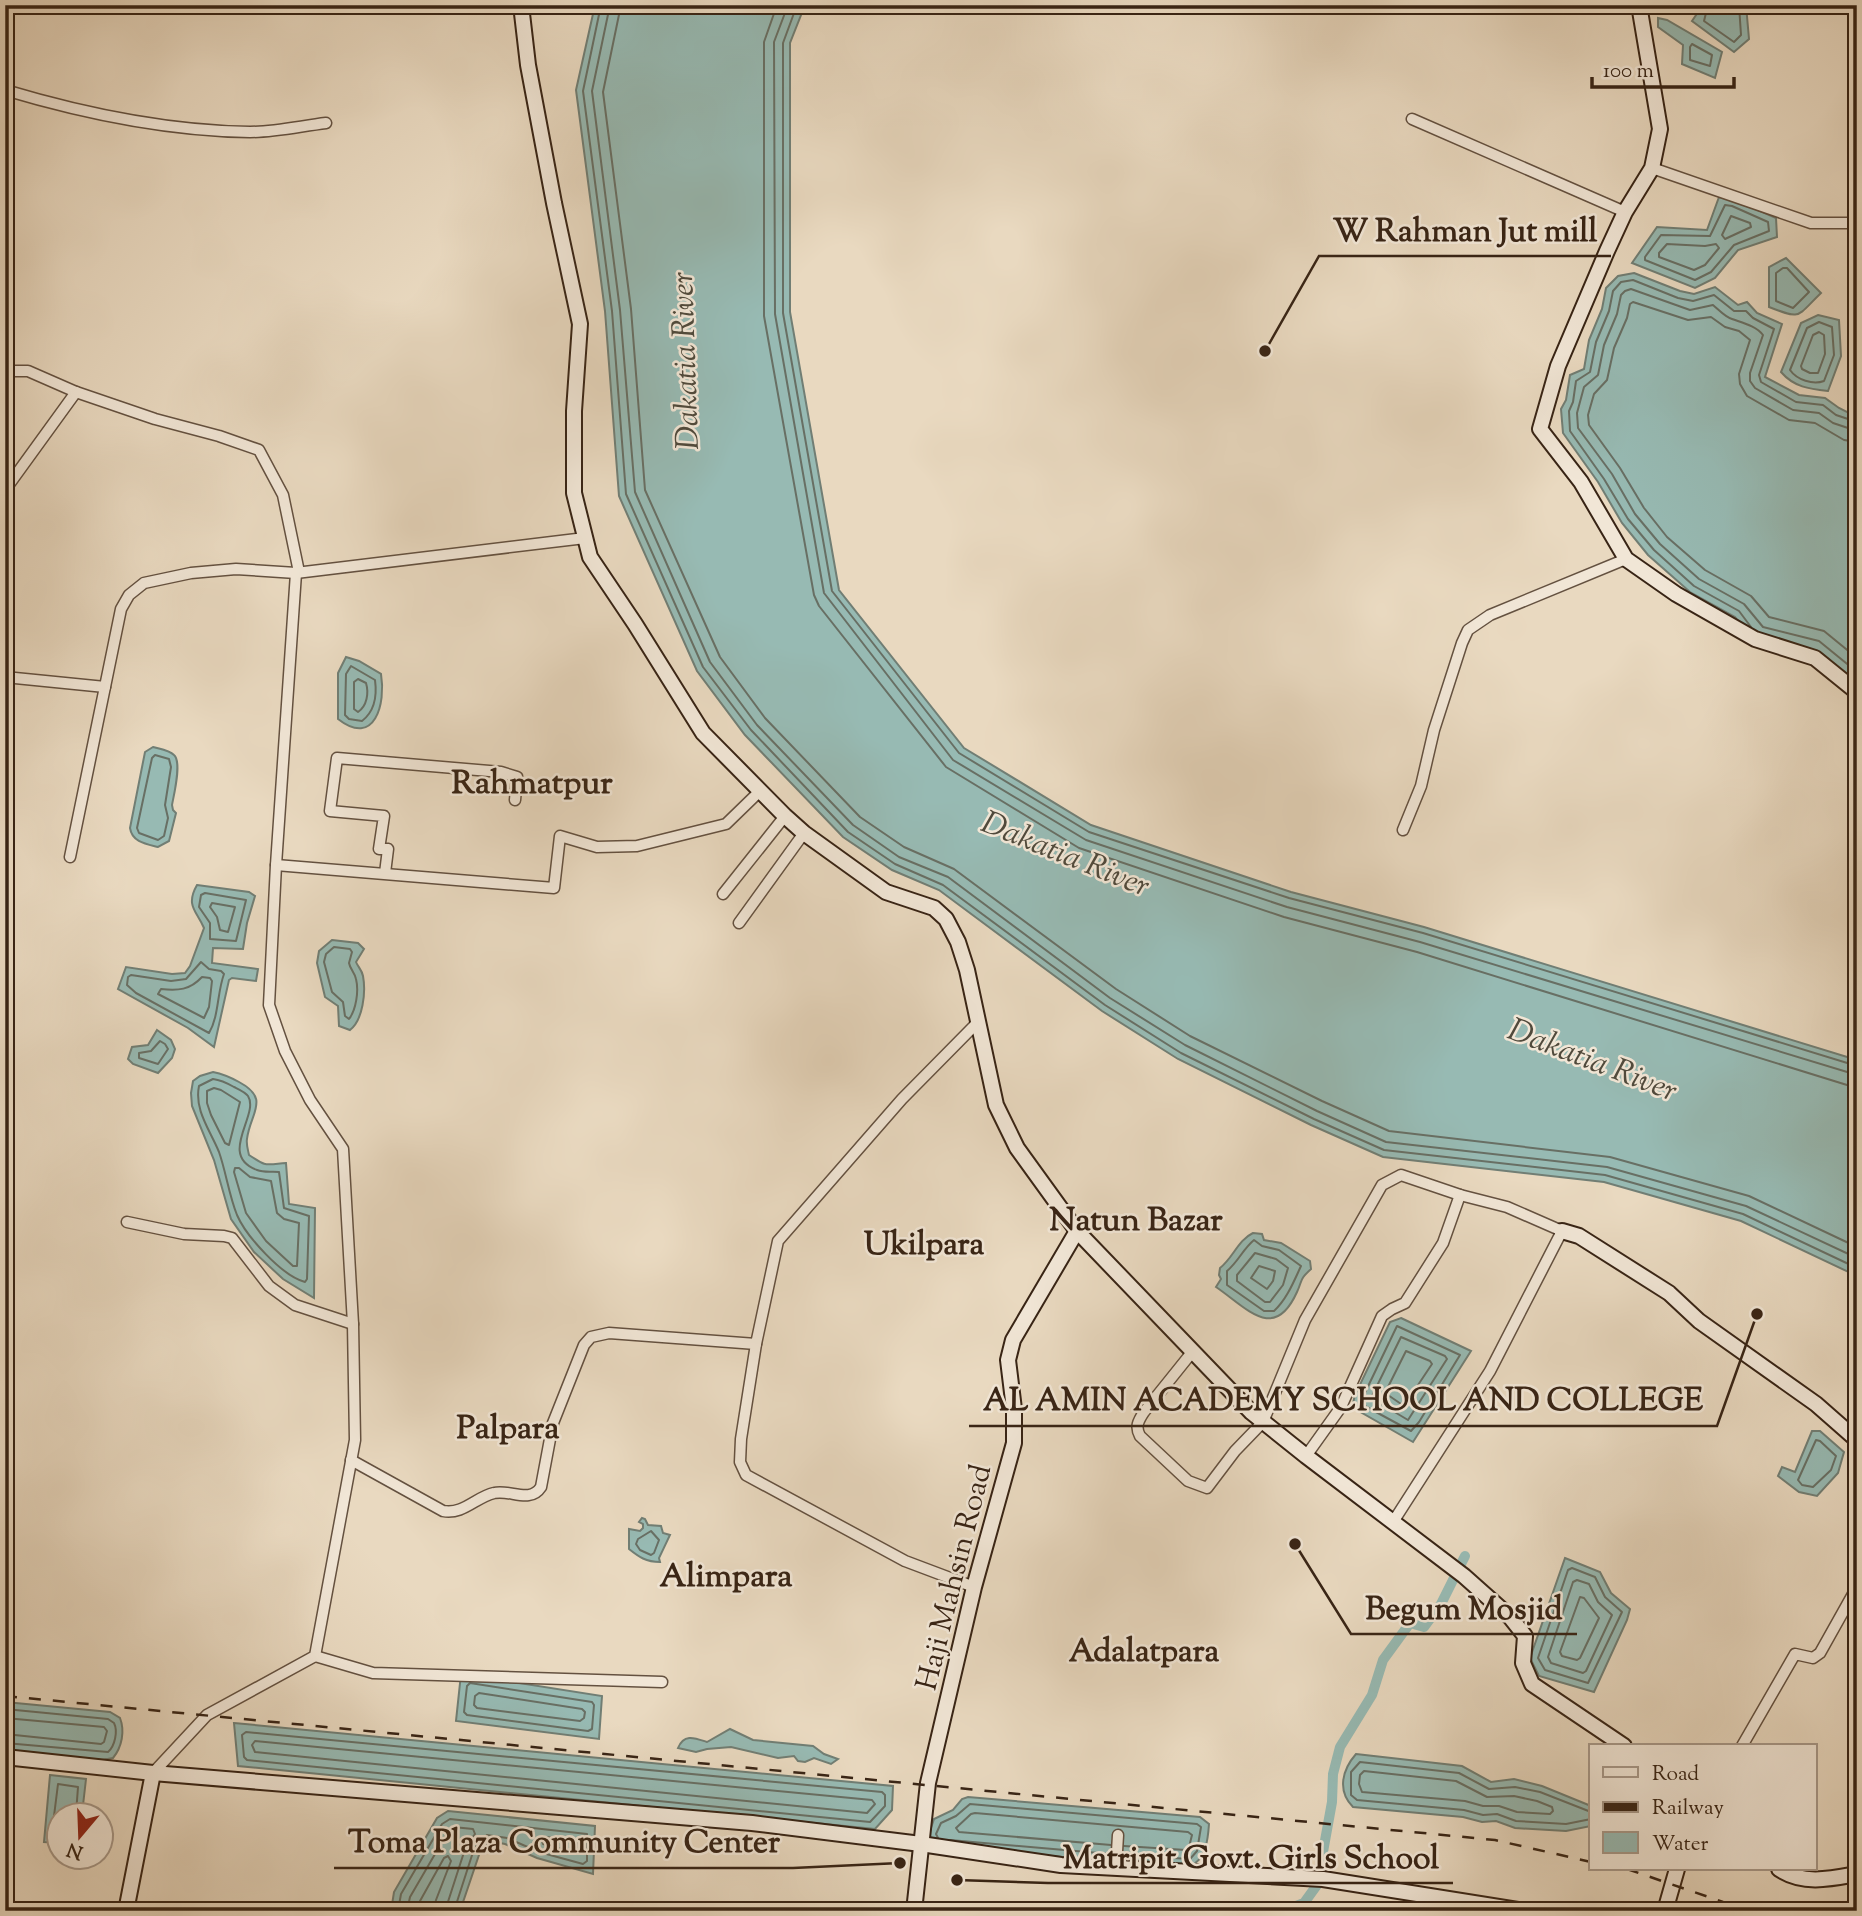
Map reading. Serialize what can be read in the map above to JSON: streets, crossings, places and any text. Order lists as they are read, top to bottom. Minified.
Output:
{"streets":{"main road":["Haji Mahsin Road"]},"districts":["Rahmatpur","Natun Bazar","Ukilpara","Palpara","Alimpara","Adalatpara"],"water":["Dakatia River"],"places":["W Rahman Jut mill","AL AMIN ACADEMY SCHOOL AND COLLEGE","Begum Mosjid","Toma Plaza Community Center","Matripit Govt. Girls School"],"legend":["Road","Railway","Water"],"scale_bar":"100 m","north":"bottom"}
